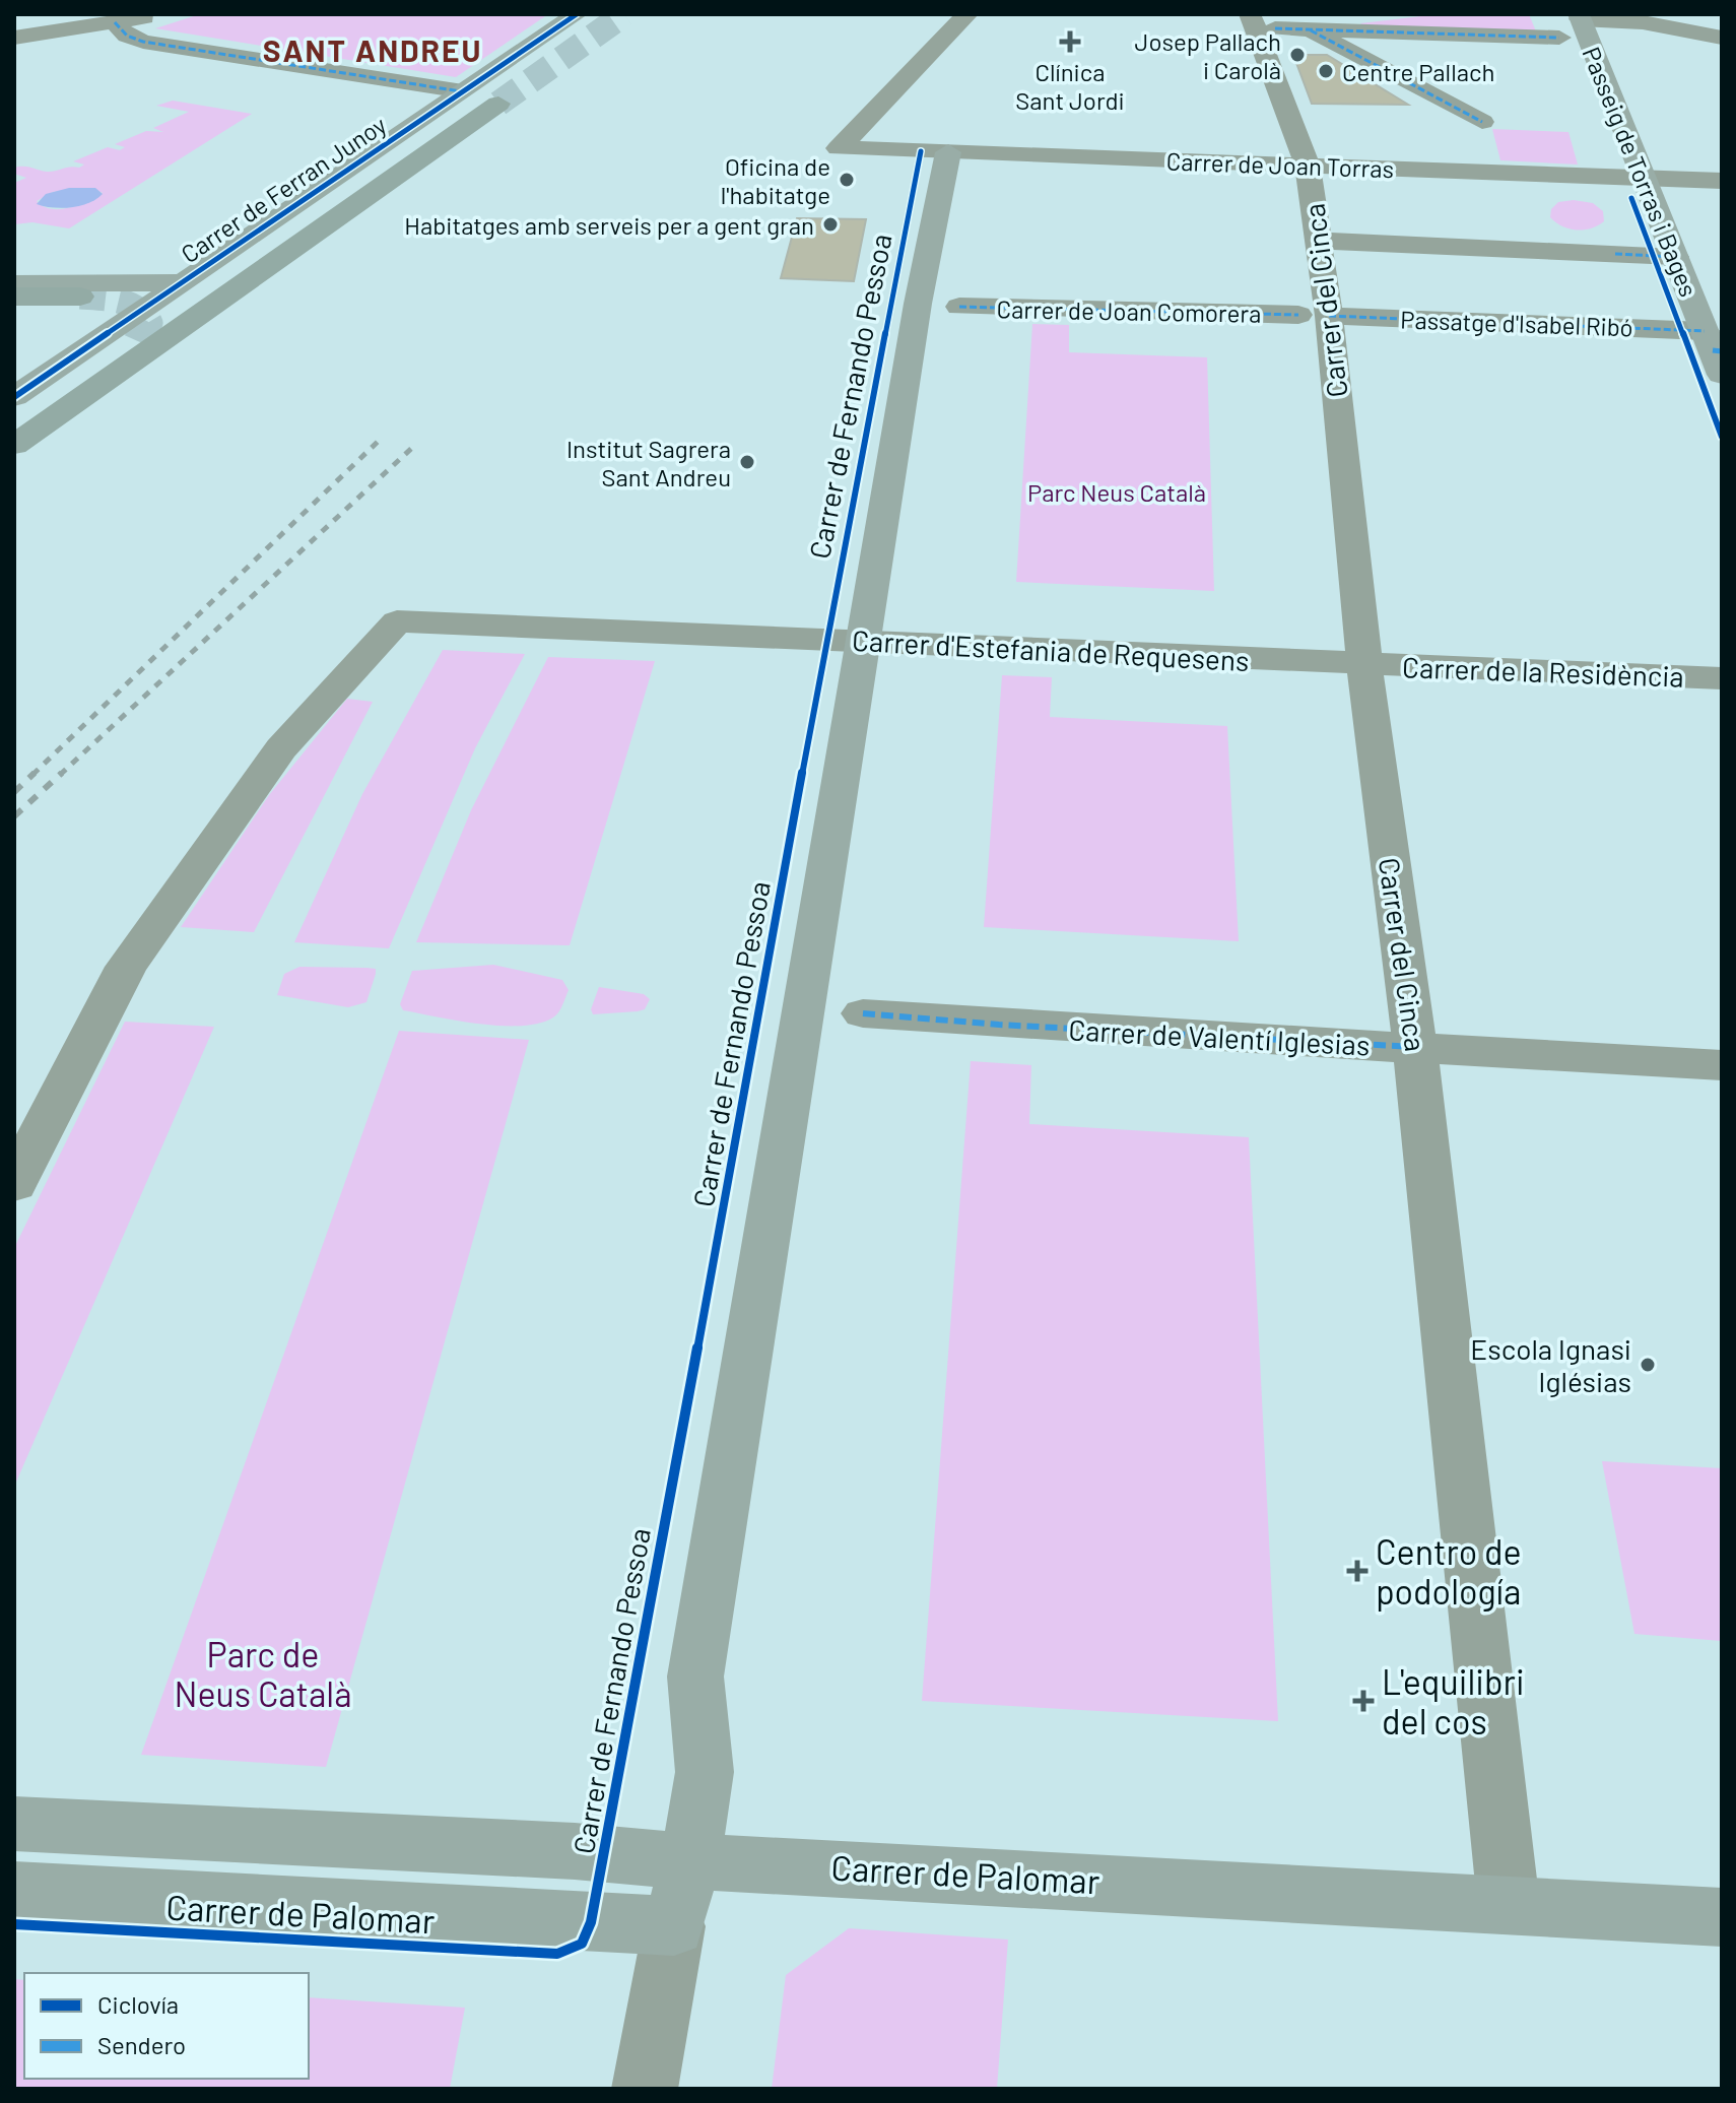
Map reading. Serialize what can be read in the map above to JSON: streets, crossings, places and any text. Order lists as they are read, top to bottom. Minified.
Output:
{"streets":{"main road":["Passeig de Torras i Bages","Carrer de Ferran Junoy","Carrer de Fernando Pessoa","Carrer de Palomar"],"street":["Carrer de Joan Torras","Carrer del Cinca","Carrer de Joan Comorera","Passatge d'Isabel Ribó","Carrer d'Estefania de Requesens","Carrer de la Residència","Carrer de Valentí Iglesias"]},"crossings":[["Carrer de Joan Torras","Passeig de Torras i Bages"],["Carrer de Joan Torras","Carrer del Cinca"],["Carrer de Joan Torras","Carrer de Fernando Pessoa"],["Passeig de Torras i Bages","Passatge d'Isabel Ribó"],["Carrer del Cinca","Carrer de Joan Comorera"],["Carrer del Cinca","Passatge d'Isabel Ribó"],["Carrer del Cinca","Carrer d'Estefania de Requesens"],["Carrer del Cinca","Carrer de la Residència"],["Carrer del Cinca","Carrer de Valentí Iglesias"],["Carrer del Cinca","Carrer de Palomar"],["Carrer de Joan Comorera","Passatge d'Isabel Ribó"],["Carrer de Fernando Pessoa","Carrer d'Estefania de Requesens"],["Carrer de Fernando Pessoa","Carrer de Palomar"],["Carrer d'Estefania de Requesens","Carrer de la Residència"]],"districts":["SANT ANDREU"],"parks":["Parc Neus Català","Parc de Neus Català"],"places":{"health":["Clínica Sant Jordi","Centro de podología","L'equilibri del cos"],"other":["Josep Pallach i Carolà","Centre Pallach","Oficina de l'habitatge","Habitatges amb serveis per a gent gran","Institut Sagrera Sant Andreu","Escola Ignasi Iglésias"]},"legend":["Ciclovía","Sendero"]}
